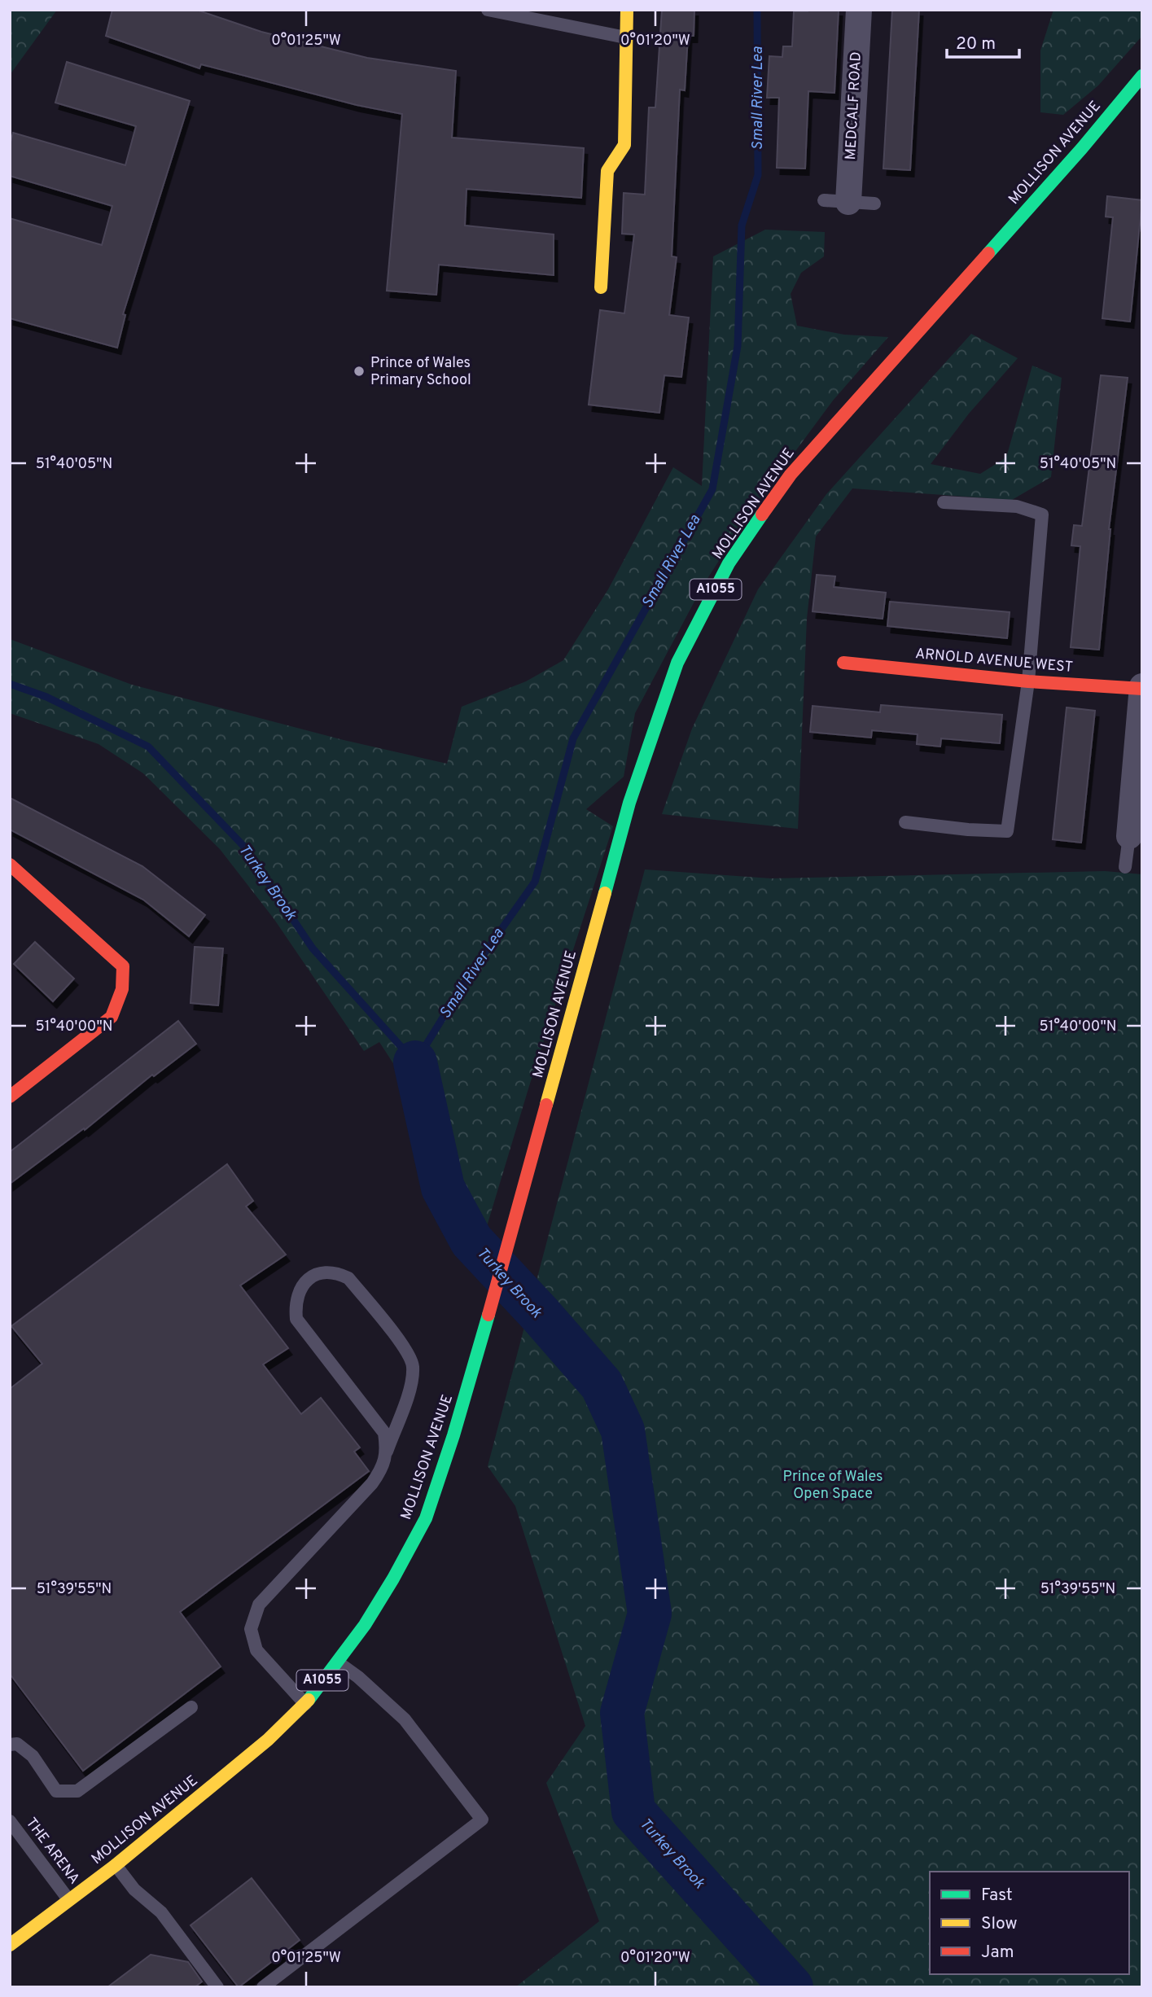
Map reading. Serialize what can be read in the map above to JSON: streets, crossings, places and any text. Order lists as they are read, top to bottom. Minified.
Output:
{"streets":{"main road":["MOLLISON AVENUE","A1055","ARNOLD AVENUE WEST"],"street":["MEDCALF ROAD"],"lane":["THE ARENA"]},"crossings":[["MOLLISON AVENUE","THE ARENA"]],"water":["Small River Lea","Turkey Brook"],"parks":["Prince of Wales Open Space"],"places":["Prince of Wales Primary School"],"legend":["Fast","Slow","Jam"],"scale_bar":"20 m","coordinates":["0°01'25\"W","0°01'20\"W","51°40'05\"N","51°40'00\"N","51°39'55\"N"]}
